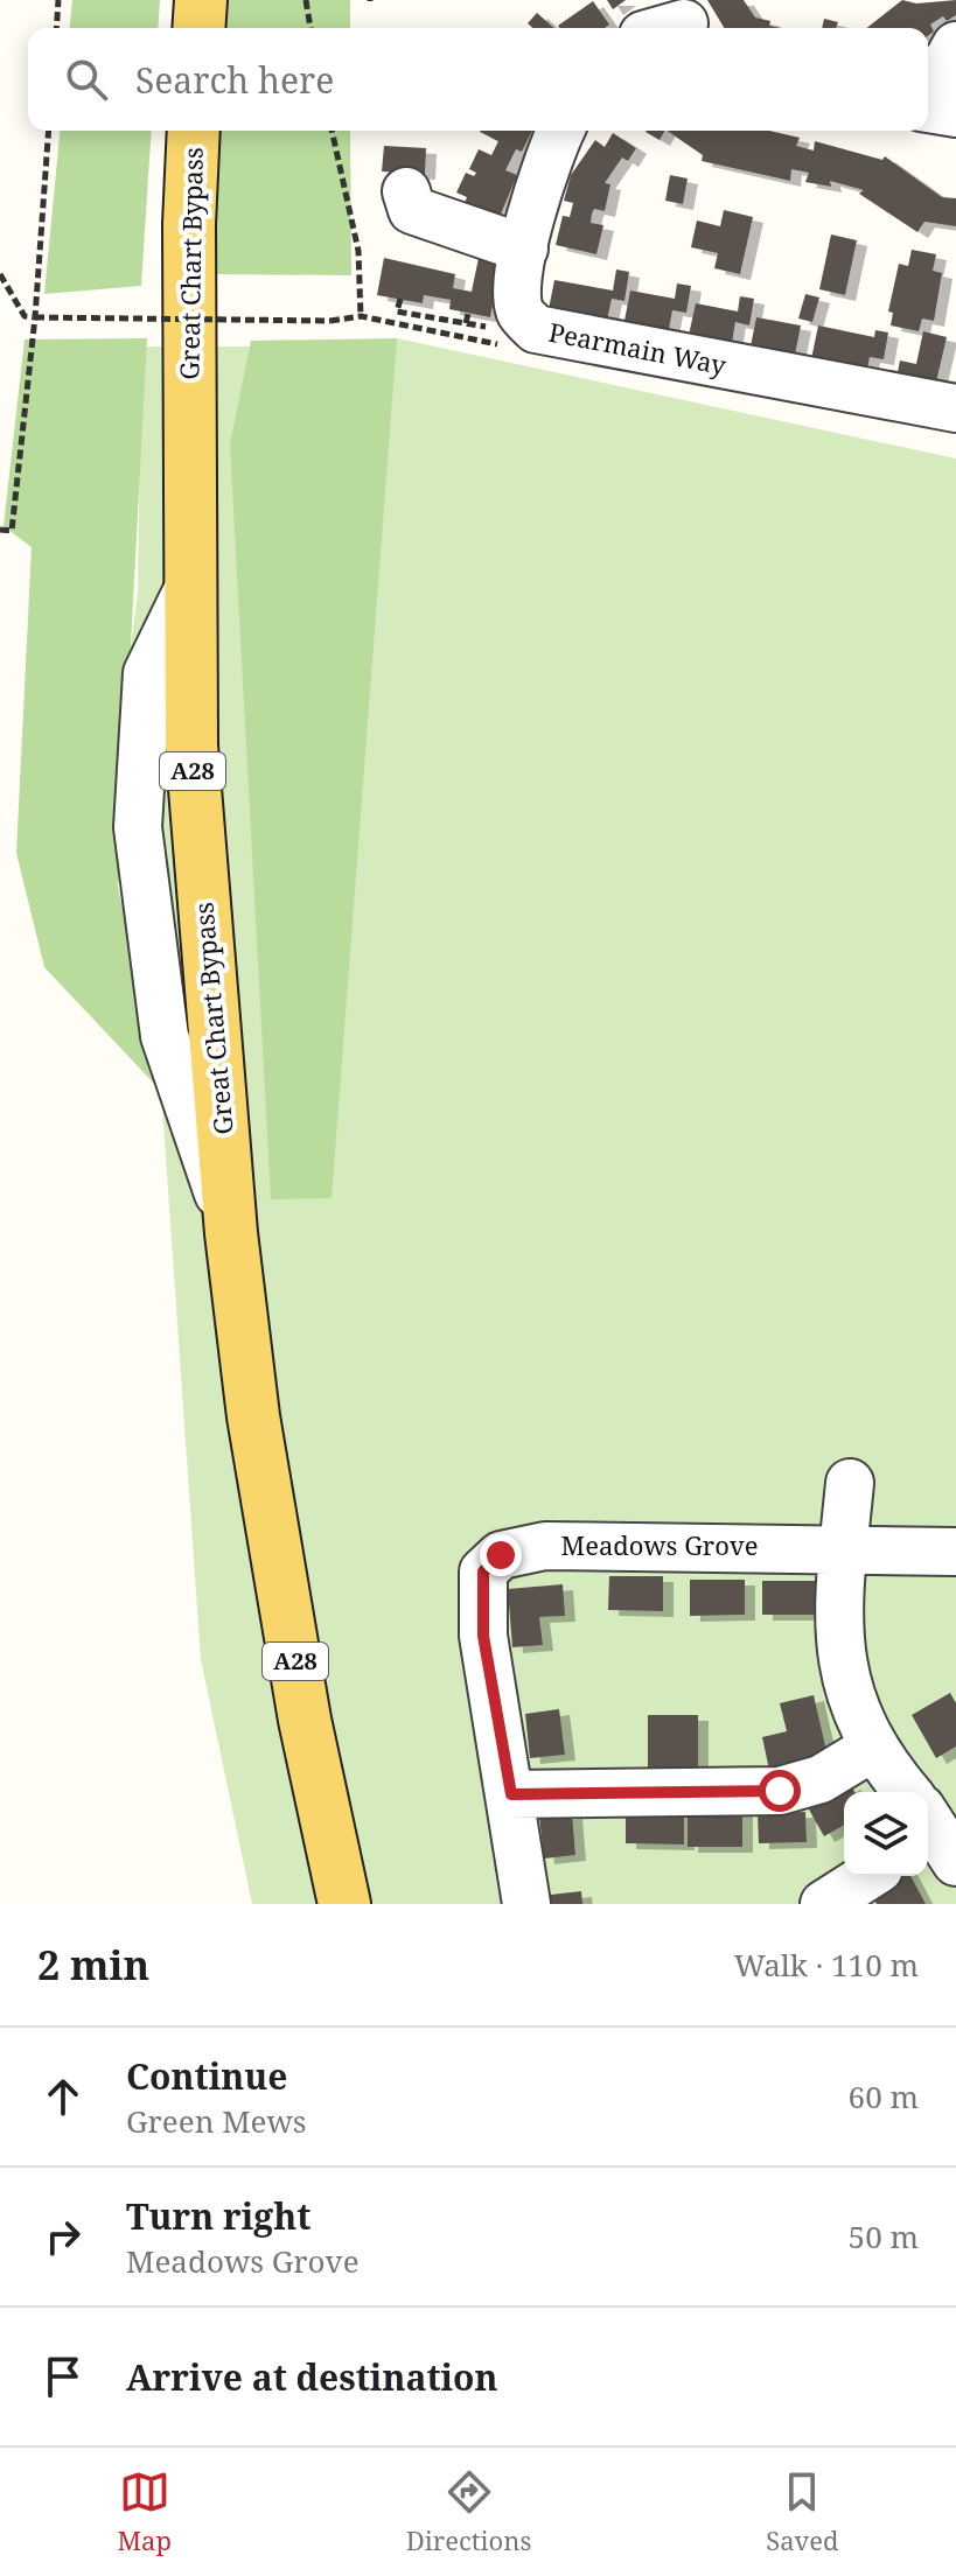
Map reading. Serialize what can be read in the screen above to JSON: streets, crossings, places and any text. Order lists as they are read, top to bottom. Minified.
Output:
{"streets":{"main road":["Great Chart Bypass","A28"],"street":["Pearmain Way","Meadows Grove"]},"page":{"search":"Search here","heading":["2 min","Walk · 110 m"],"list":[["Continue","Green Mews","60 m"],["Turn right","Meadows Grove","50 m"],"Arrive at destination"],"nav":["Map","Directions","Saved"]}}
